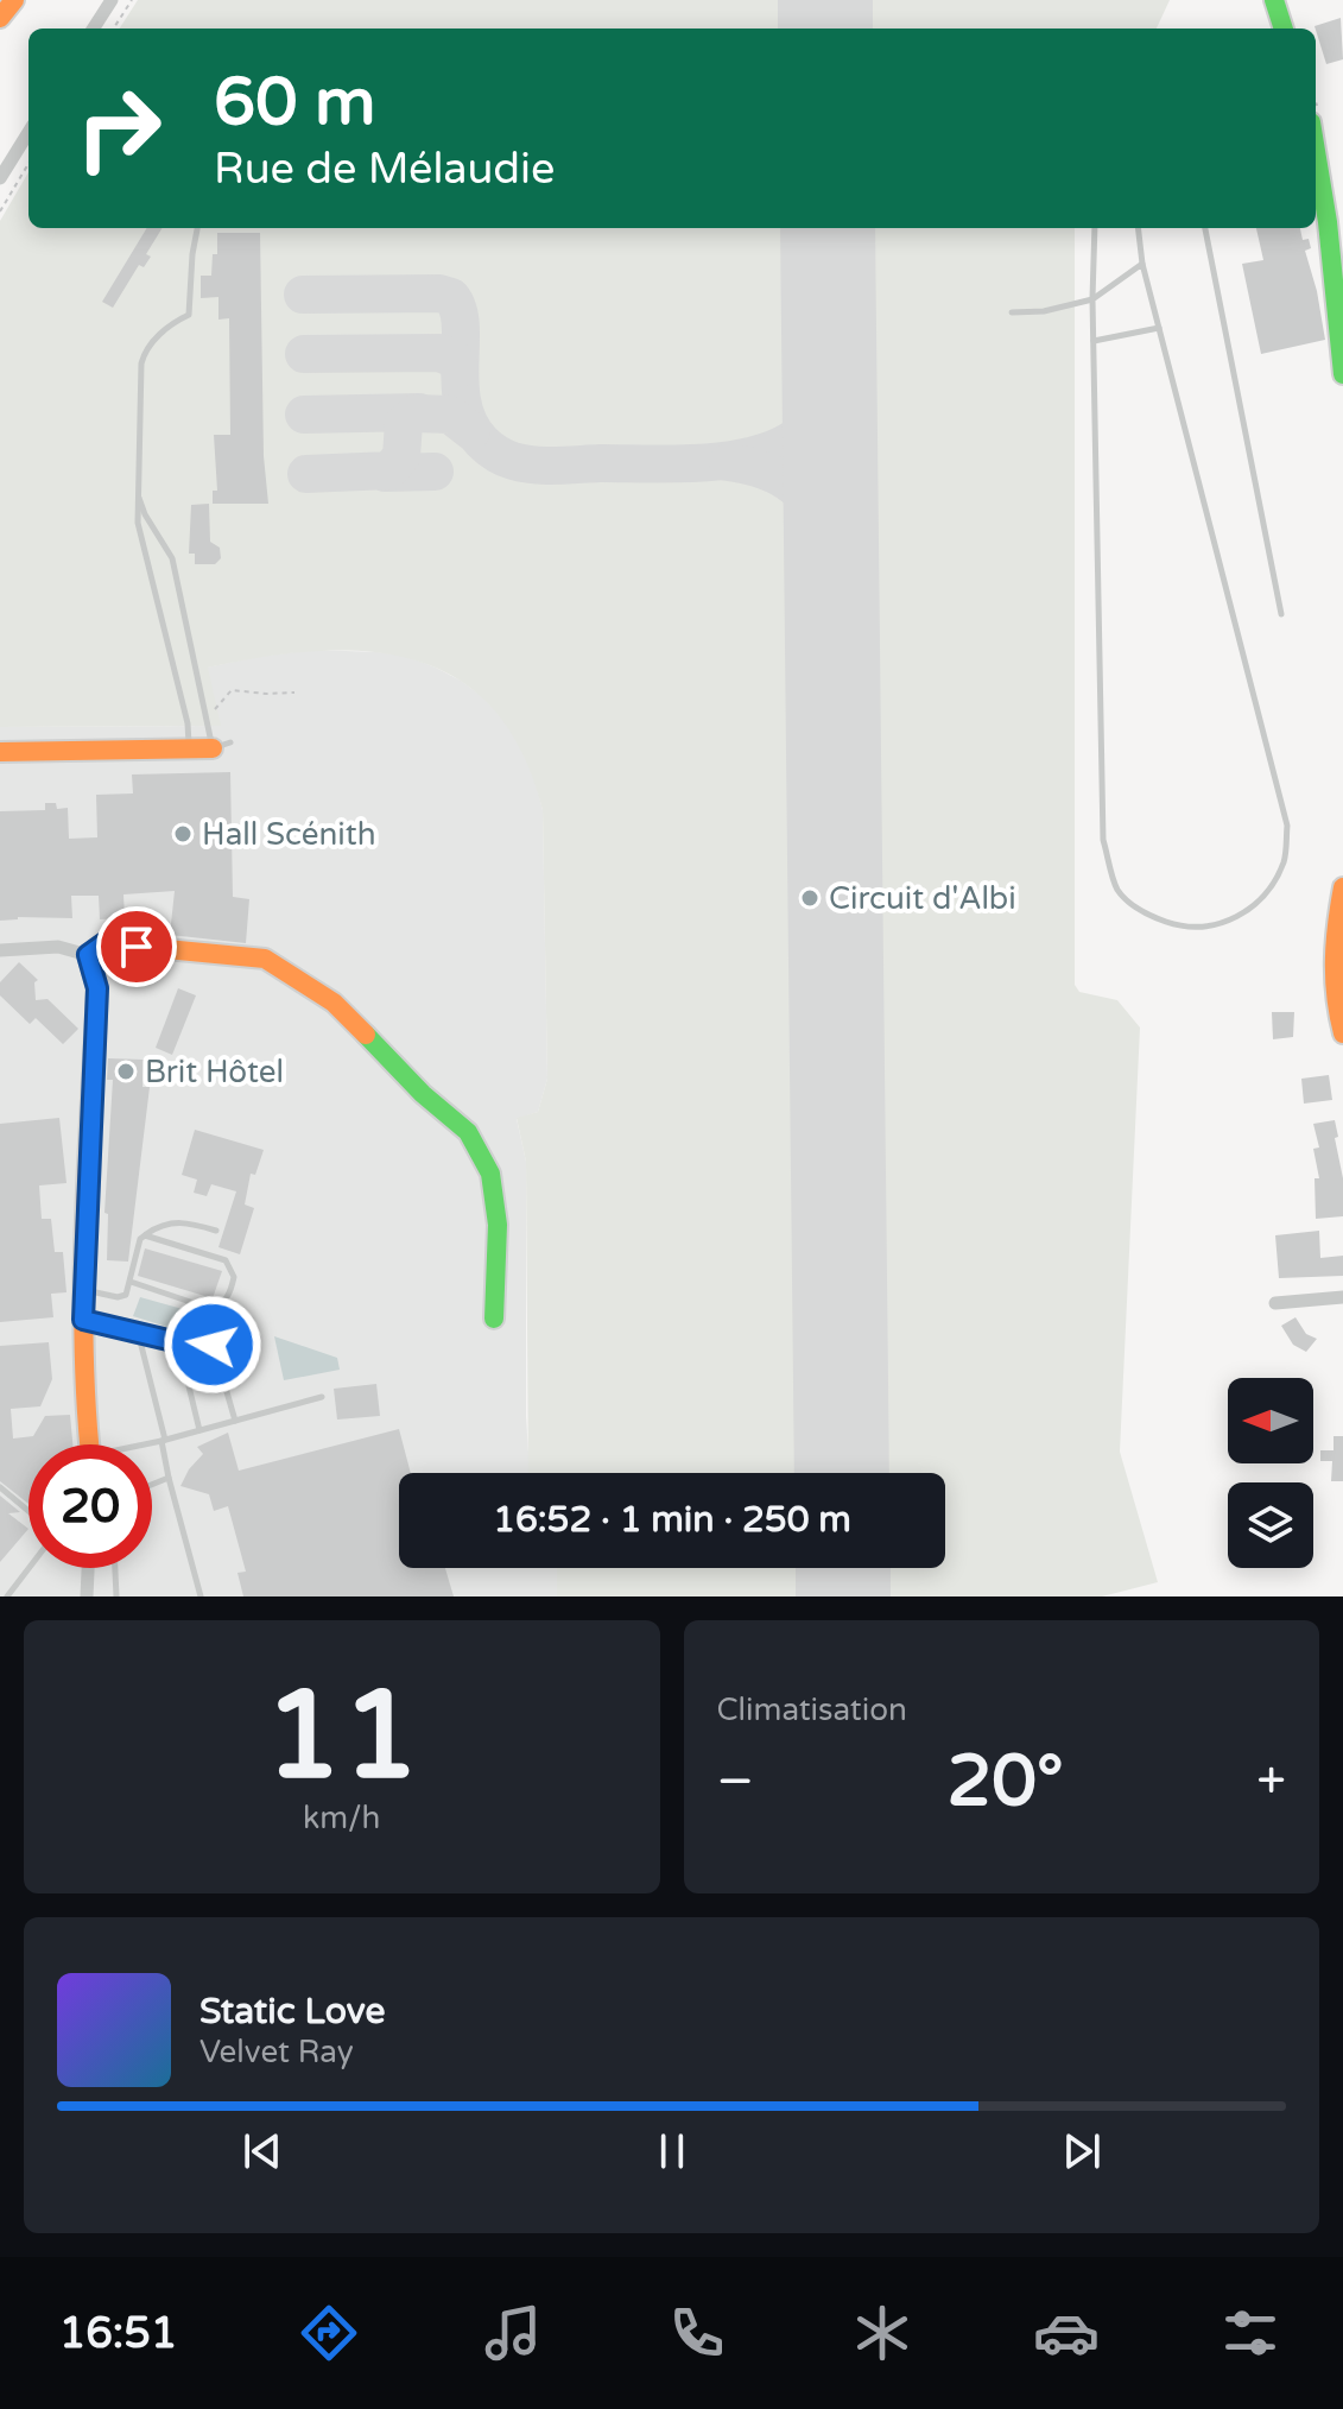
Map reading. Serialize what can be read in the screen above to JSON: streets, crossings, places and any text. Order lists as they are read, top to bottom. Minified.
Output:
{"places":["Hall Scénith","Circuit d'Albi","Brit Hôtel"],"north":"left","page":{"turn":["60 m","Rue de Mélaudie"],"limit":"20","trip":"16:52 · 1 min · 250 m","tile":[["11","km/h"],"Climatisation"],"heat":["−","20°","+"],"song":["Static Love","Velvet Ray"],"tabs":"16:51"}}
